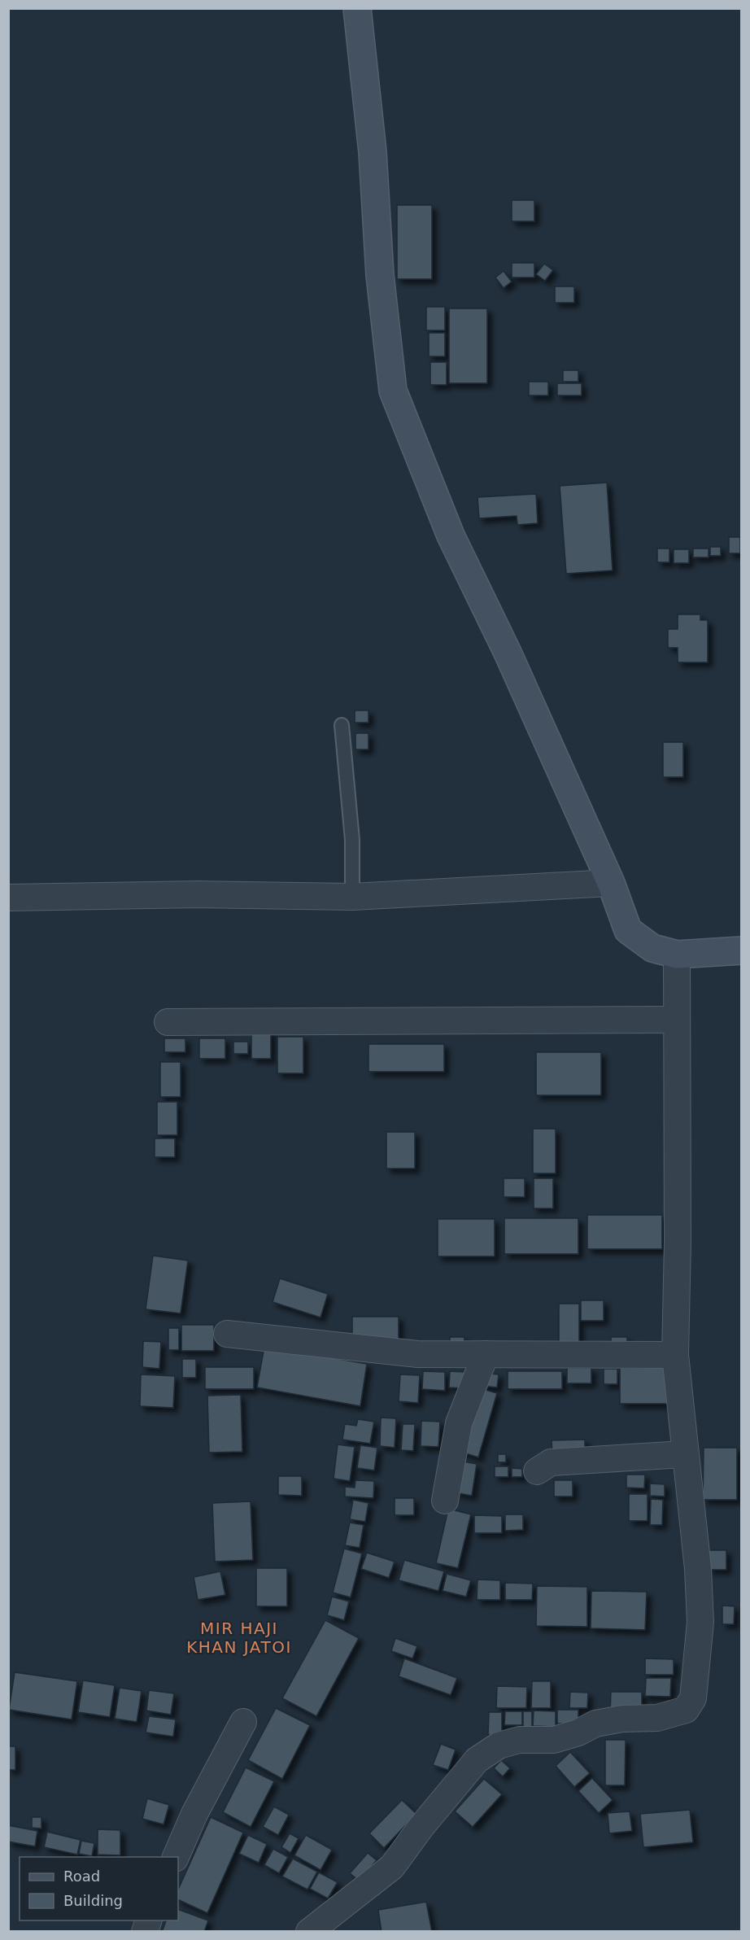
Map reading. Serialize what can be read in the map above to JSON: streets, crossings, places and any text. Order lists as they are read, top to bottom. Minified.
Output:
{"districts":["MIR HAJI KHAN JATOI"],"legend":["Road","Building"]}
